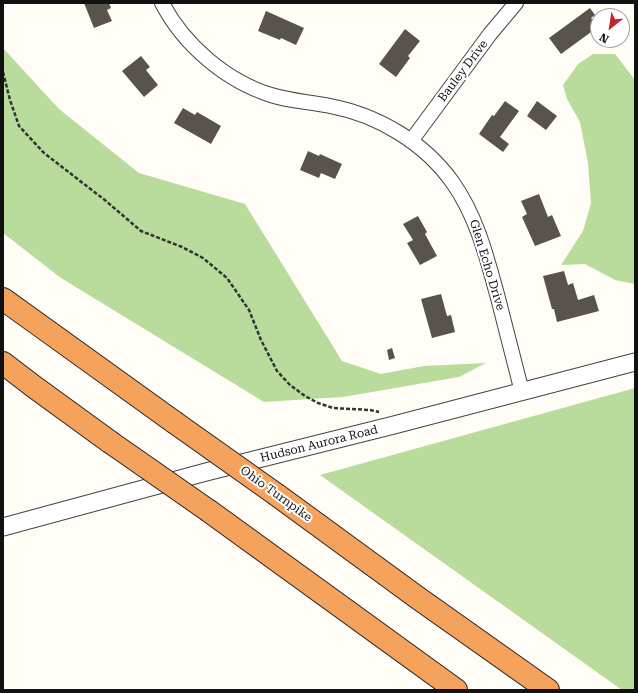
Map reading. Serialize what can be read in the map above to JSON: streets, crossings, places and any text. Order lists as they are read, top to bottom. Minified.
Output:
{"streets":{"highway":["Ohio Turnpike"],"street":["Bauley Drive","Glen Echo Drive","Hudson Aurora Road"]},"crossings":[["Bauley Drive","Glen Echo Drive"],["Glen Echo Drive","Hudson Aurora Road"]],"north":"bottom left"}
